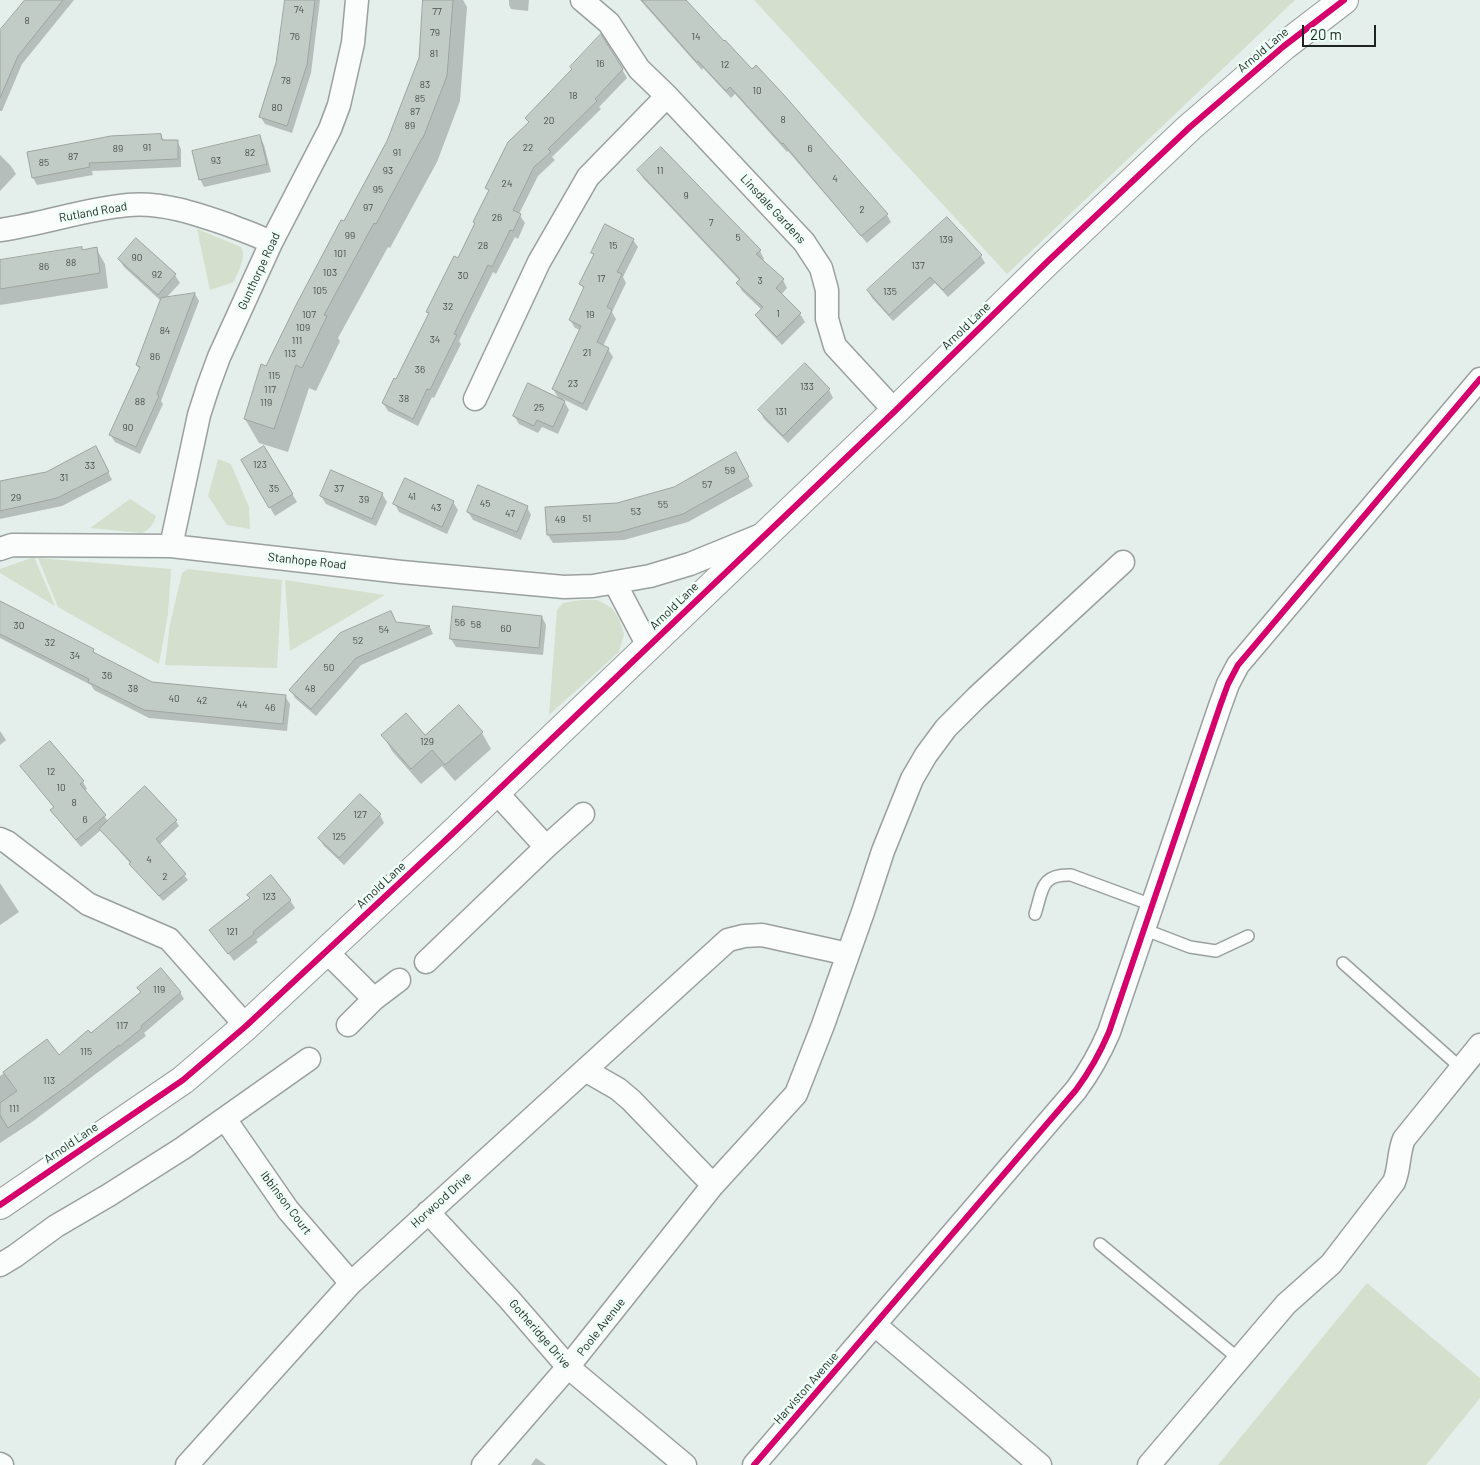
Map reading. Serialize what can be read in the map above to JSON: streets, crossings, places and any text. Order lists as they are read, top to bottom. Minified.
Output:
{"streets":{"street":["Arnold Lane","Linsdale Gardens","Rutland Road","Gunthorpe Road","Stanhope Road","Horwood Drive","Ibbinson Court","Poole Avenue","Gotheridge Drive","Harviston Avenue"]},"crossings":[["Arnold Lane","Linsdale Gardens"],["Arnold Lane","Stanhope Road"],["Rutland Road","Gunthorpe Road"],["Gunthorpe Road","Stanhope Road"],["Horwood Drive","Ibbinson Court"],["Horwood Drive","Poole Avenue"],["Horwood Drive","Gotheridge Drive"],["Poole Avenue","Gotheridge Drive"]],"house_numbers":["74","77","8","79","76","14","81","16","12","78","83","10","18","85","80","87","8","20","89","91","22","89","6","82","91","87","93","85","93","11","4","24","95","9","97","2","26","7","99","5","139","28","15","101","90","88","137","86","103","92","30","17","3","105","135","32","1","107","19","109","84","34","111","21","113","86","36","115","23","133","117","38","88","119","25","131","90","123","33","59","31","57","35","37","41","29","39","45","55","43","53","47","51","49","56","58","30","60","54","52","32","34","50","36","38","48","40","42","44","46","129","12","10","8","127","6","125","4","2","123","121","119","117","115","113","111"],"scale_bar":"20 m"}
